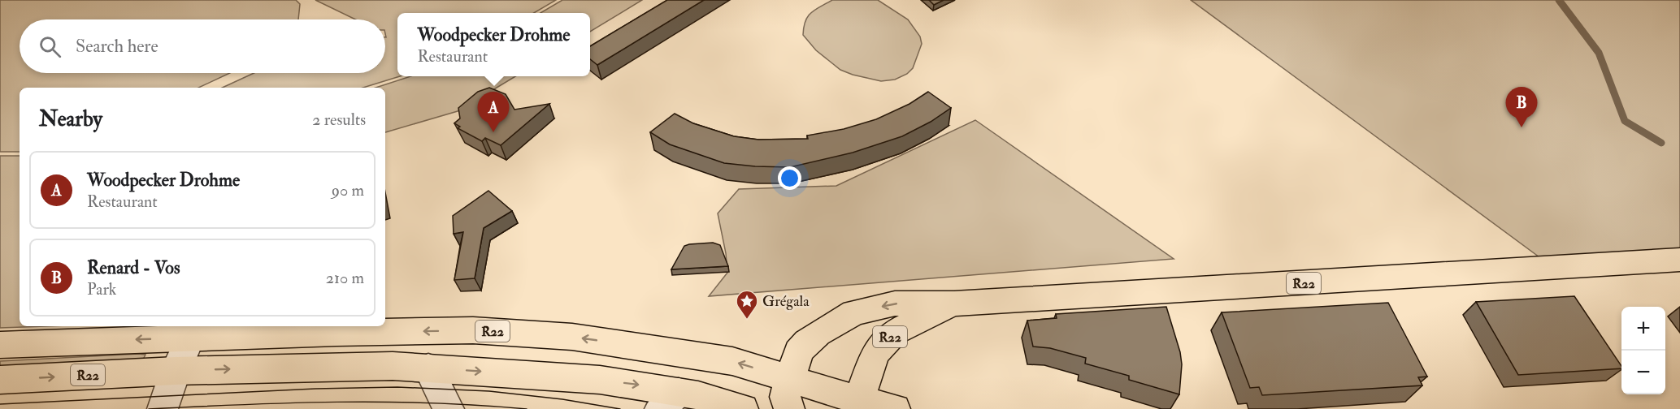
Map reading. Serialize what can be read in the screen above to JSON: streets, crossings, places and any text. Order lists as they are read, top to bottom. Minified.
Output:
{"streets":{"main road":["R22"]},"places":{"place":["Grégala"]},"page":{"popup":["Woodpecker Drohme","Restaurant"],"search":"Search here","pins":["B","A"],"heading":["Nearby","2 results"],"list":[{"mark":"A","name":"Woodpecker Drohme","note":"Restaurant","value":"90 m"},{"mark":"B","name":"Renard - Vos","note":"Park","value":"210 m"}],"map_buttons":["+","−"]}}
